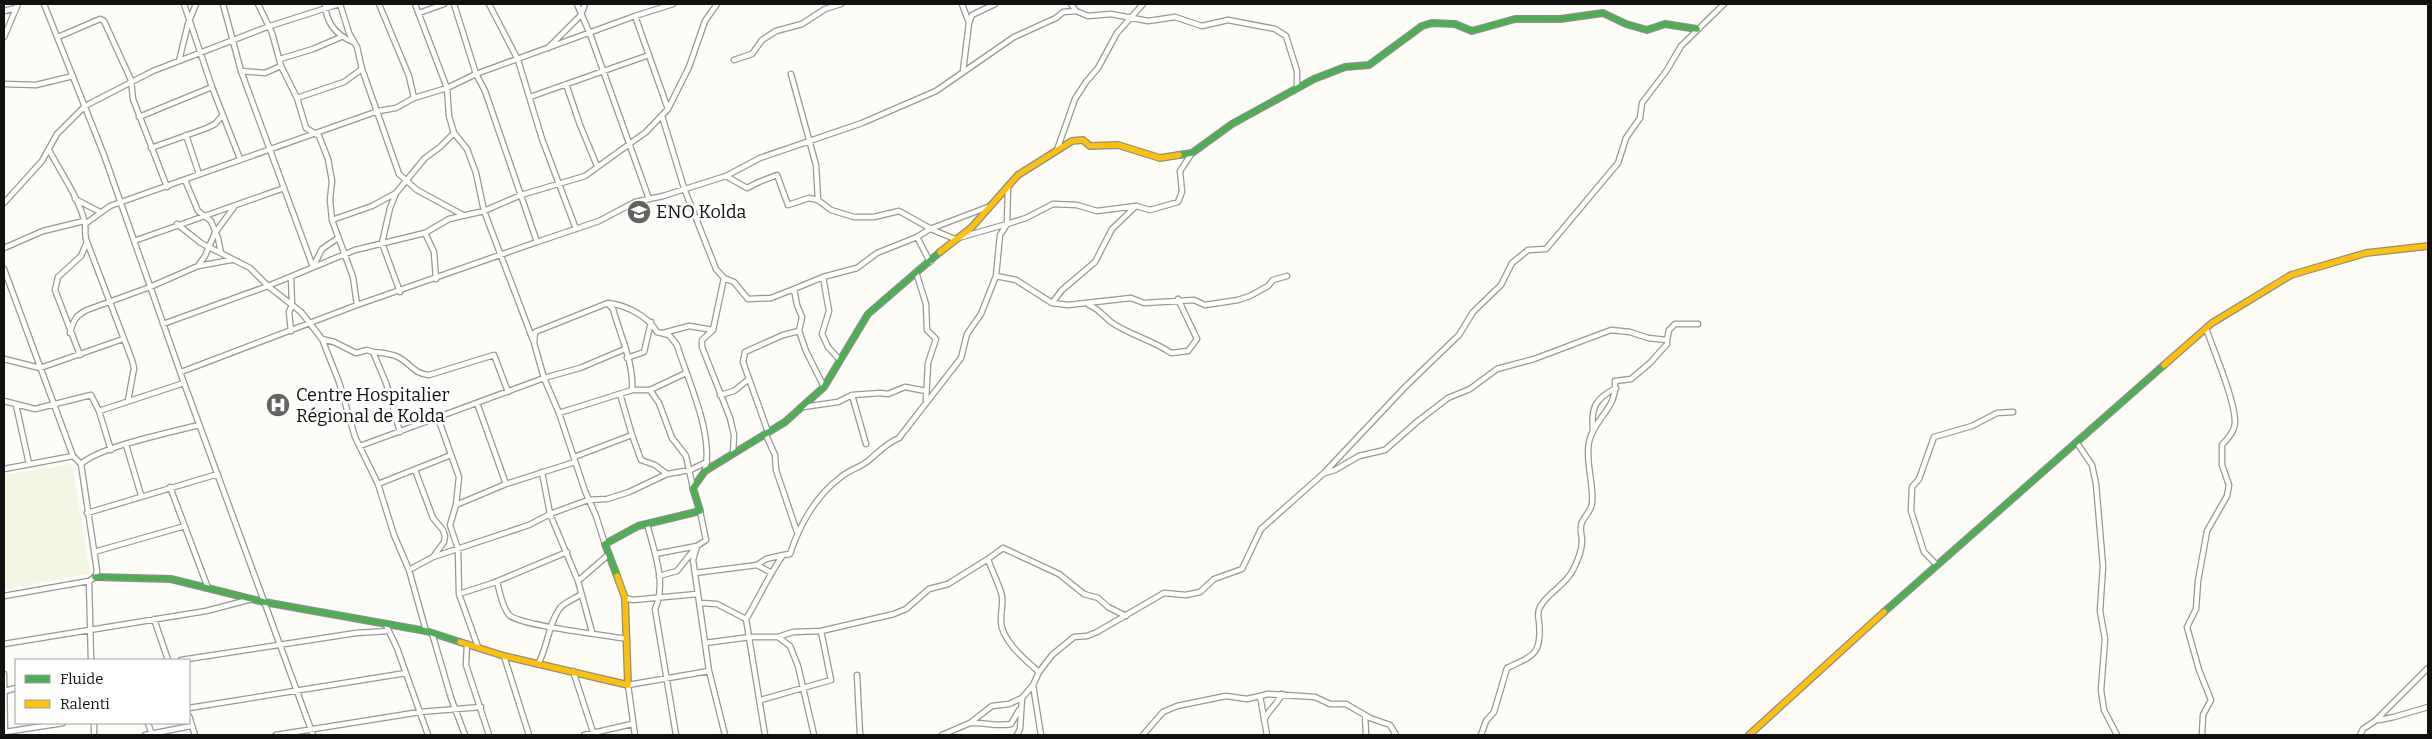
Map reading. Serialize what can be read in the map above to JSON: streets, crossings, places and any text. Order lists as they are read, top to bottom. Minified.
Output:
{"places":{"school or university":["ENO Kolda"],"hospital":["Centre Hospitalier Régional de Kolda"]},"legend":["Fluide","Ralenti"]}
